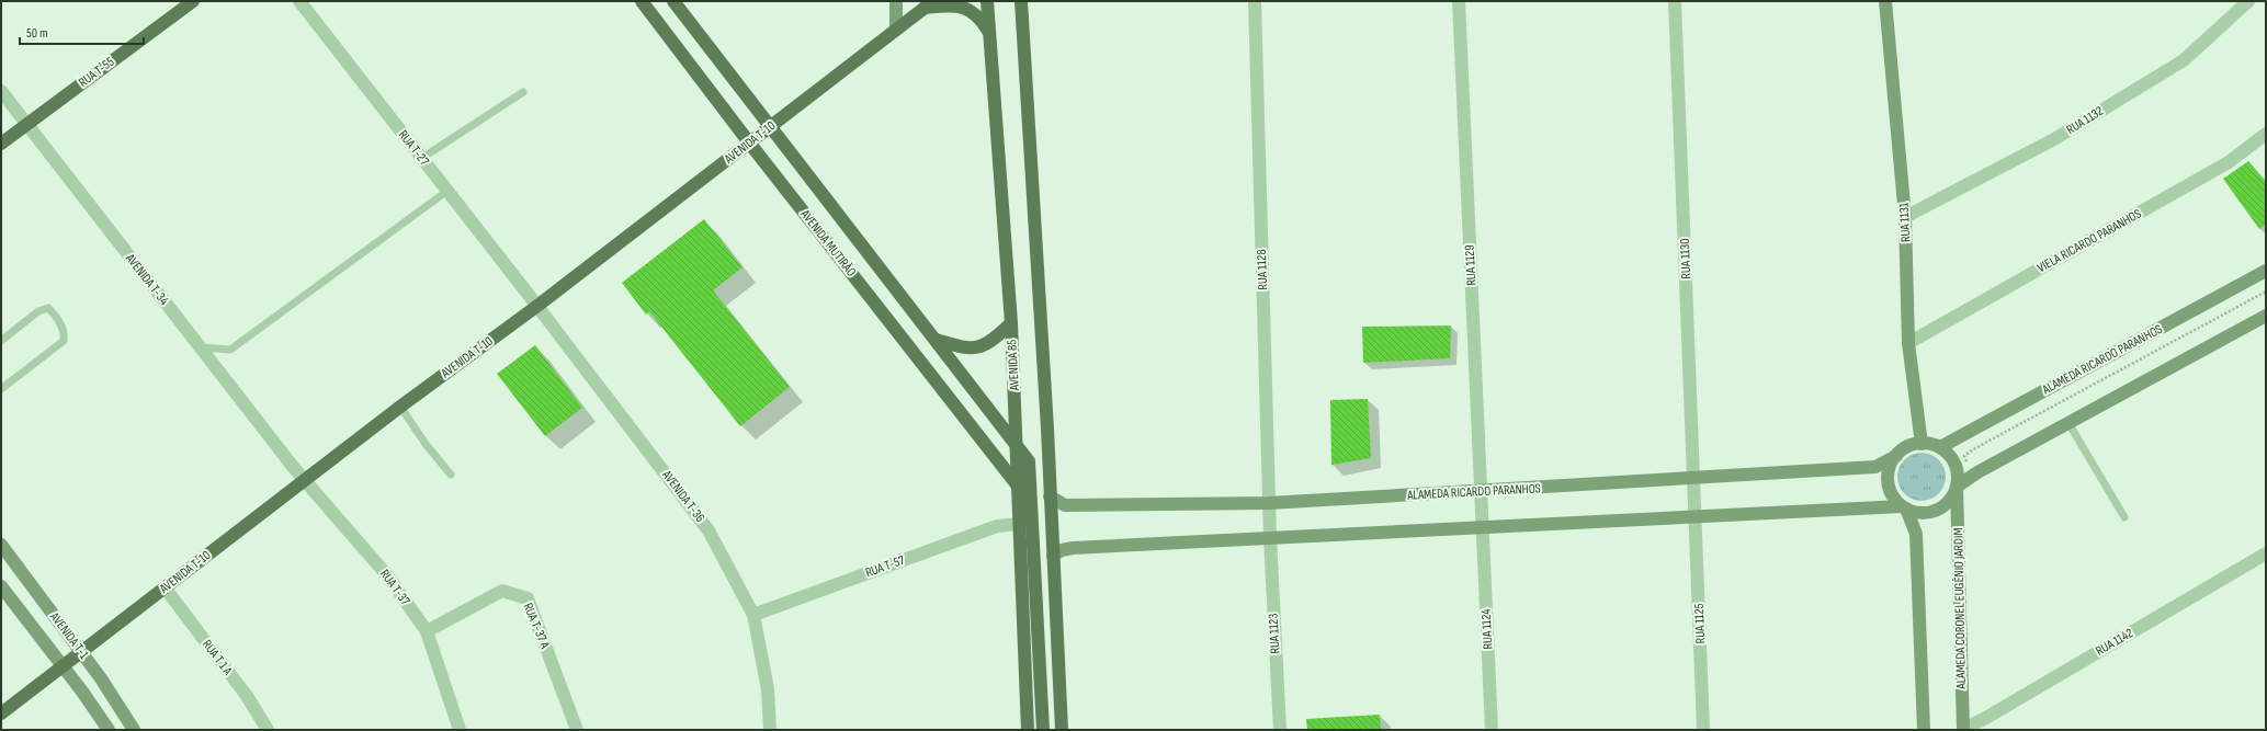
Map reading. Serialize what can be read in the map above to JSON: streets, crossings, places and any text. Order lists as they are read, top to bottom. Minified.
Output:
{"streets":{"main road":["RUA T-55","AVENIDA T-10","RUA 1131","AVENIDA MUTIRÃO","ALAMEDA RICARDO PARANHOS","AVENIDA 85","ALAMEDA CORONEL EUGÊNIO JARDIM","AVENIDA T-1"],"street":["RUA 1132","RUA T-27","VIELA RICARDO PARANHOS","RUA 1130","RUA 1129","RUA 1128","AVENIDA T-34","AVENIDA T-36","RUA T-57","RUA T-37","RUA 1125","RUA T-37 A","RUA 1124","RUA 1123","RUA 1142","RUA T 1 A"]},"crossings":[["RUA T-55","AVENIDA T-34"],["RUA 1132","RUA 1131"],["AVENIDA T-10","AVENIDA MUTIRÃO"],["AVENIDA T-10","AVENIDA T-36"],["AVENIDA T-10","RUA T-37"],["AVENIDA T-10","AVENIDA T-1"],["AVENIDA T-10","RUA T 1 A"],["RUA T-27","AVENIDA T-36"],["RUA 1131","VIELA RICARDO PARANHOS"],["RUA 1131","ALAMEDA RICARDO PARANHOS"],["RUA 1131","ALAMEDA CORONEL EUGÊNIO JARDIM"],["AVENIDA MUTIRÃO","AVENIDA 85"],["RUA 1130","ALAMEDA RICARDO PARANHOS"],["RUA 1130","RUA 1125"],["RUA 1129","ALAMEDA RICARDO PARANHOS"],["RUA 1129","RUA 1124"],["RUA 1128","ALAMEDA RICARDO PARANHOS"],["RUA 1128","RUA 1123"],["AVENIDA T-34","RUA T-37"],["ALAMEDA RICARDO PARANHOS","ALAMEDA CORONEL EUGÊNIO JARDIM"],["AVENIDA 85","RUA T-57"],["AVENIDA T-36","RUA T-57"],["RUA T-37","RUA T-37 A"],["ALAMEDA CORONEL EUGÊNIO JARDIM","RUA 1142"]],"scale_bar":"50 m"}
